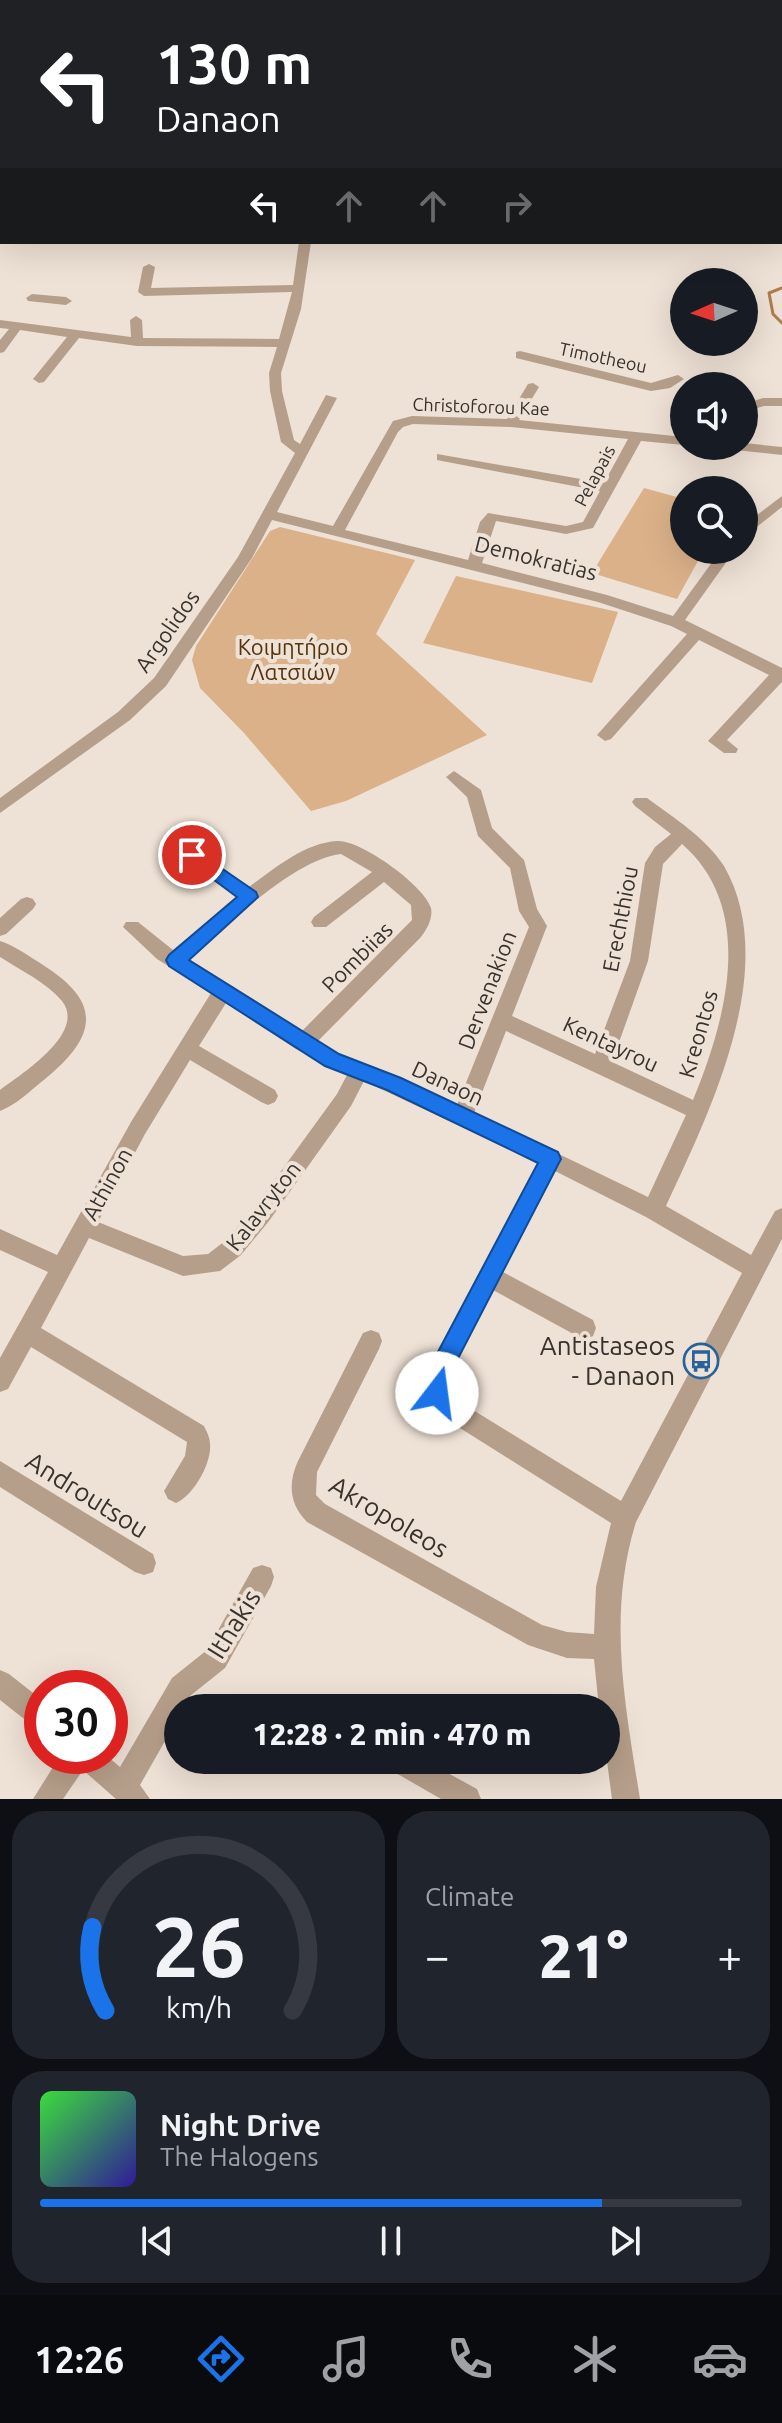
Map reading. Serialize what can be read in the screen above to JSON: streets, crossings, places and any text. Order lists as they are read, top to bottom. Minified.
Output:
{"streets":{"street":["Timotheou","Christoforou Kae","Pelapais","Demokratias","Argolidos","Erechthiou","Pombiias","Dervenakion","Kreontos","Kentayrou","Danaon","Athinon","Kalavryton","Androutsou","Akropoleos","Ithakis"]},"crossings":[["Christoforou Kae","Pelapais"],["Christoforou Kae","Demokratias"],["Pelapais","Demokratias"],["Demokratias","Argolidos"],["Erechthiou","Kreontos"],["Erechthiou","Kentayrou"],["Pombiias","Danaon"],["Dervenakion","Kentayrou"],["Dervenakion","Danaon"],["Kreontos","Kentayrou"],["Kreontos","Danaon"],["Danaon","Athinon"],["Danaon","Kalavryton"],["Athinon","Kalavryton"]],"parks":["Κοιμητήριο Λατσιών"],"places":{"bus stop":["Antistaseos - Danaon"]},"north":"left","page":{"turn":["130 m","Danaon"],"limit":"30","trip":"12:28 · 2 min · 470 m","tile":"Climate","heat":["−","21°","+"],"song":["Night Drive","The Halogens"],"tabs":"12:26","gauge":["26","km/h"]}}
